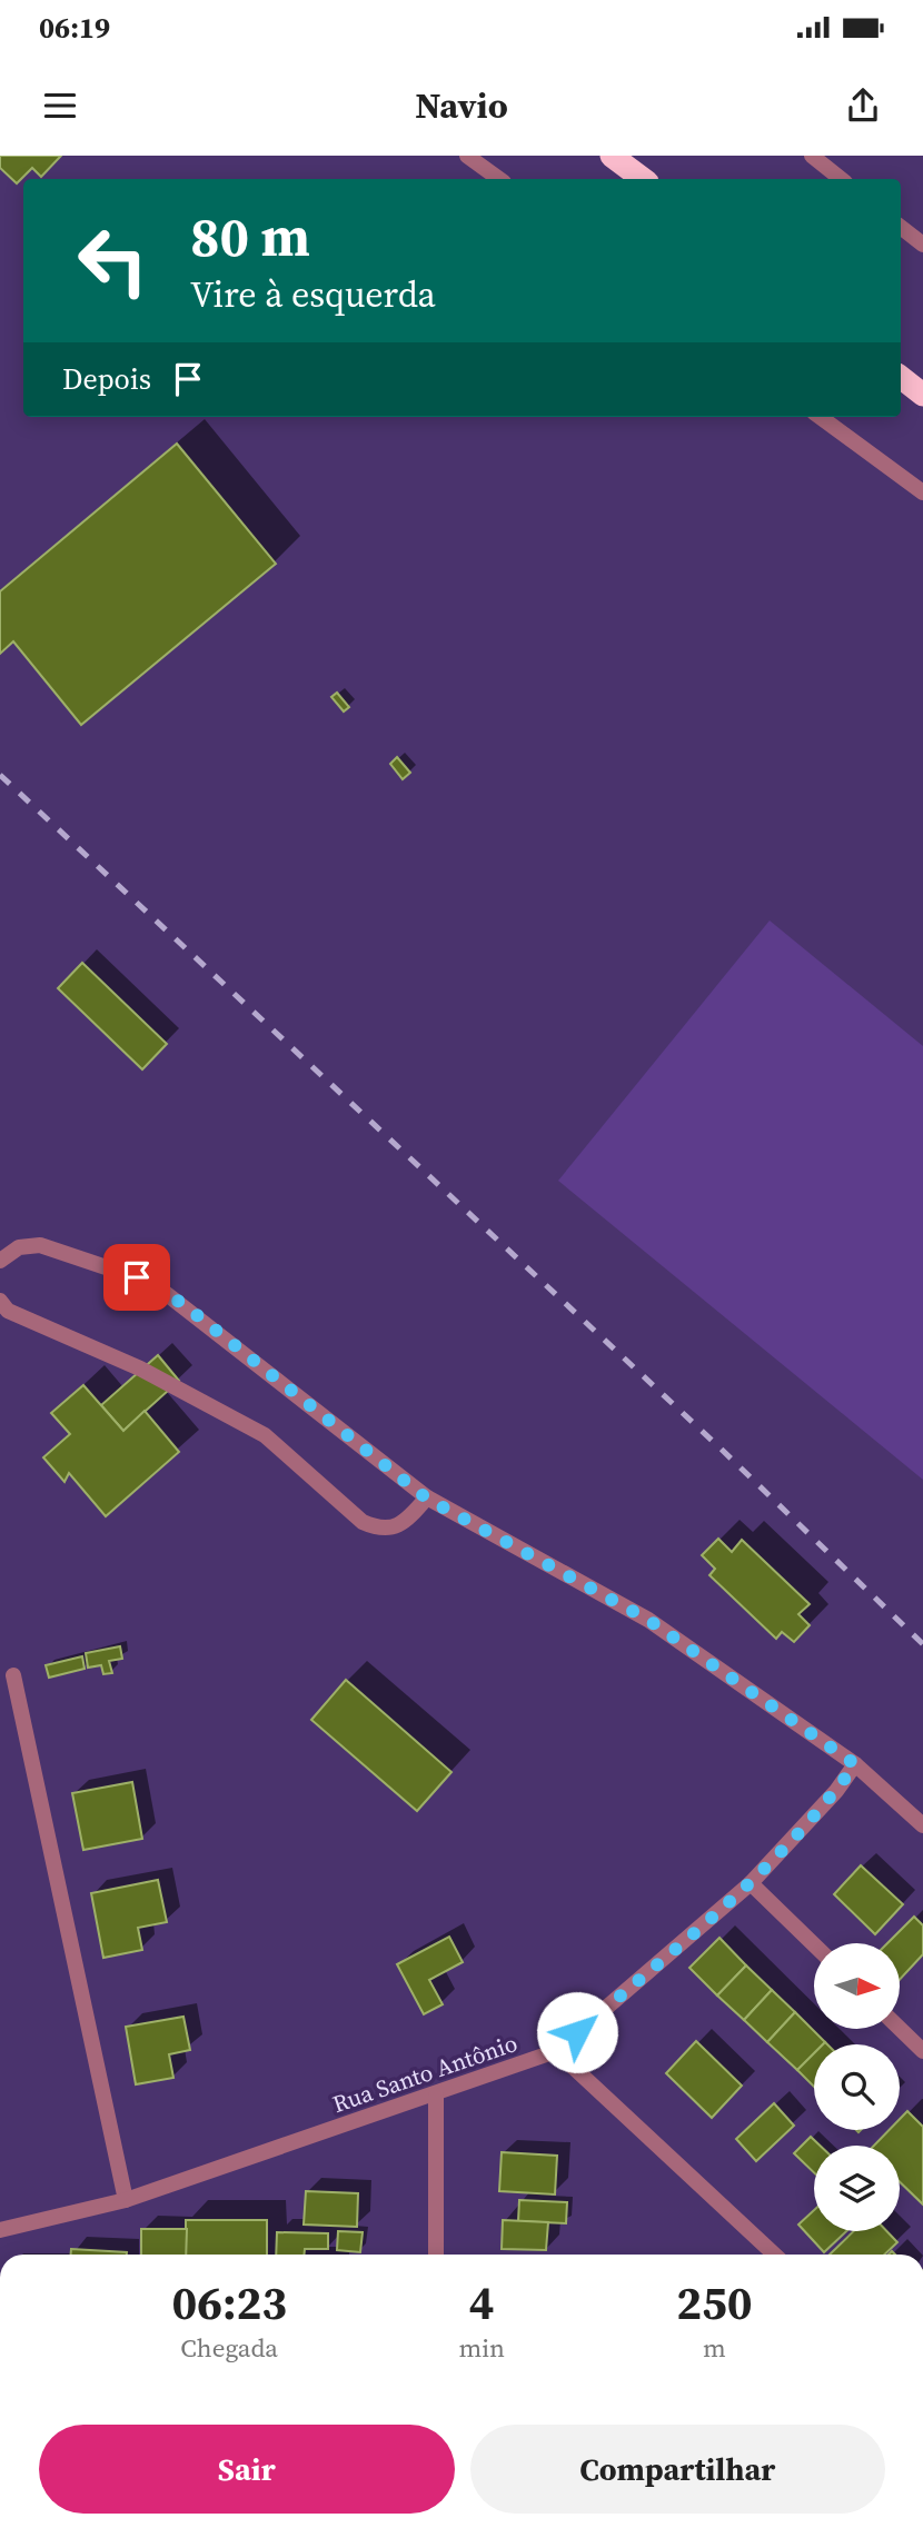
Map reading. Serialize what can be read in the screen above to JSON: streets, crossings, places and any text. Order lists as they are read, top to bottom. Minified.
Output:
{"streets":{"street":["Rua Santo Antônio"]},"north":"right","page":{"status":"06:19","header":"Navio","turn":["80 m","Vire à esquerda"],"then":"Depois","eta":["06:23","Chegada","4","min","250","m"],"buttons":["Sair","Compartilhar"]}}
